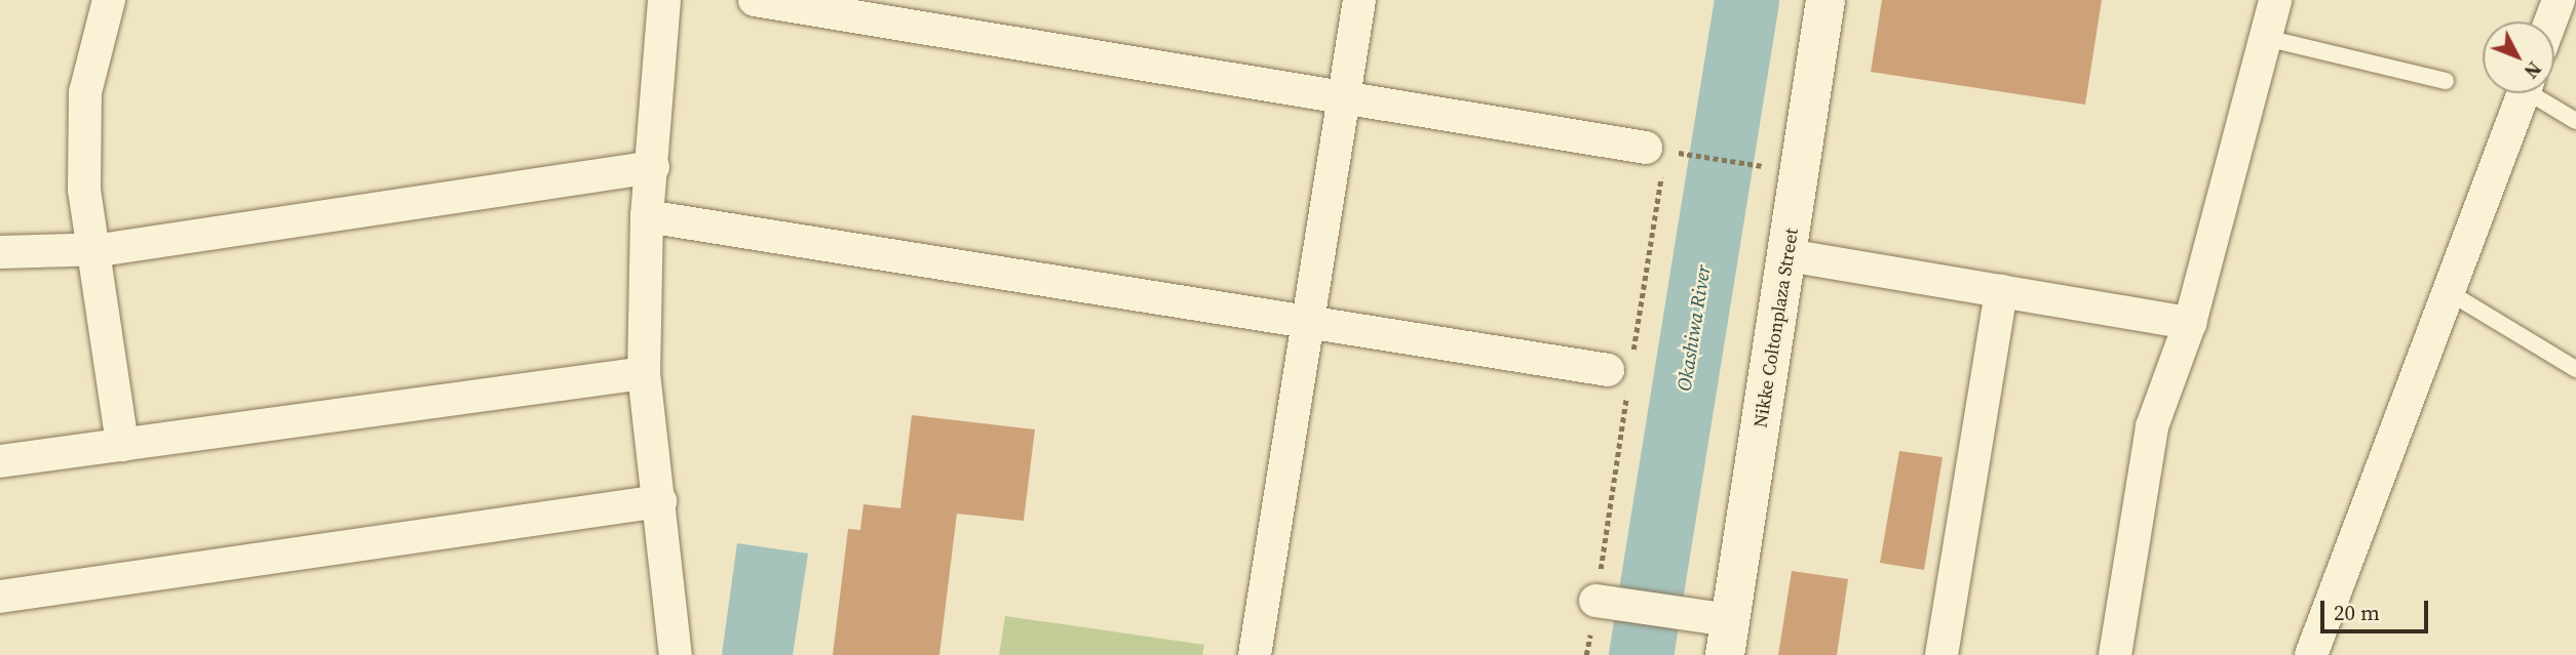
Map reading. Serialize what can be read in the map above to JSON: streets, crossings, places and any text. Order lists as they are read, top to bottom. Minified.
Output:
{"streets":{"street":["Nikke Coltonplaza Street"]},"water":["Okashiwa River"],"scale_bar":"20 m","north":"bottom right"}
